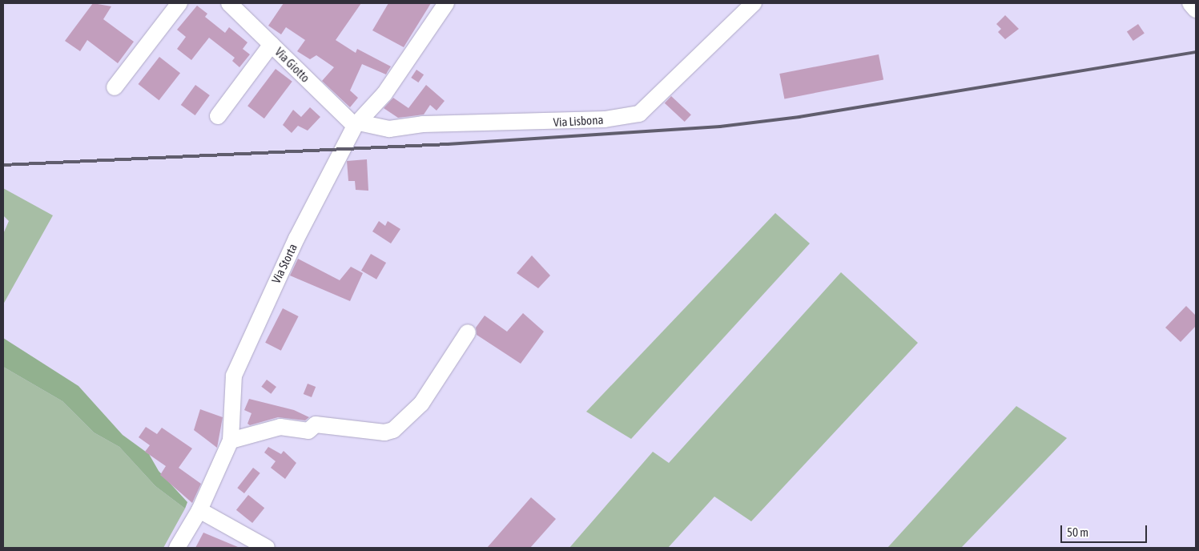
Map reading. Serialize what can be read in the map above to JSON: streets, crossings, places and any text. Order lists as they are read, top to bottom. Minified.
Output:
{"streets":{"street":["Via Giotto","Via Lisbona","Via Storta"]},"crossings":[["Via Giotto","Via Lisbona"],["Via Giotto","Via Storta"],["Via Lisbona","Via Storta"]],"scale_bar":"50 m"}
